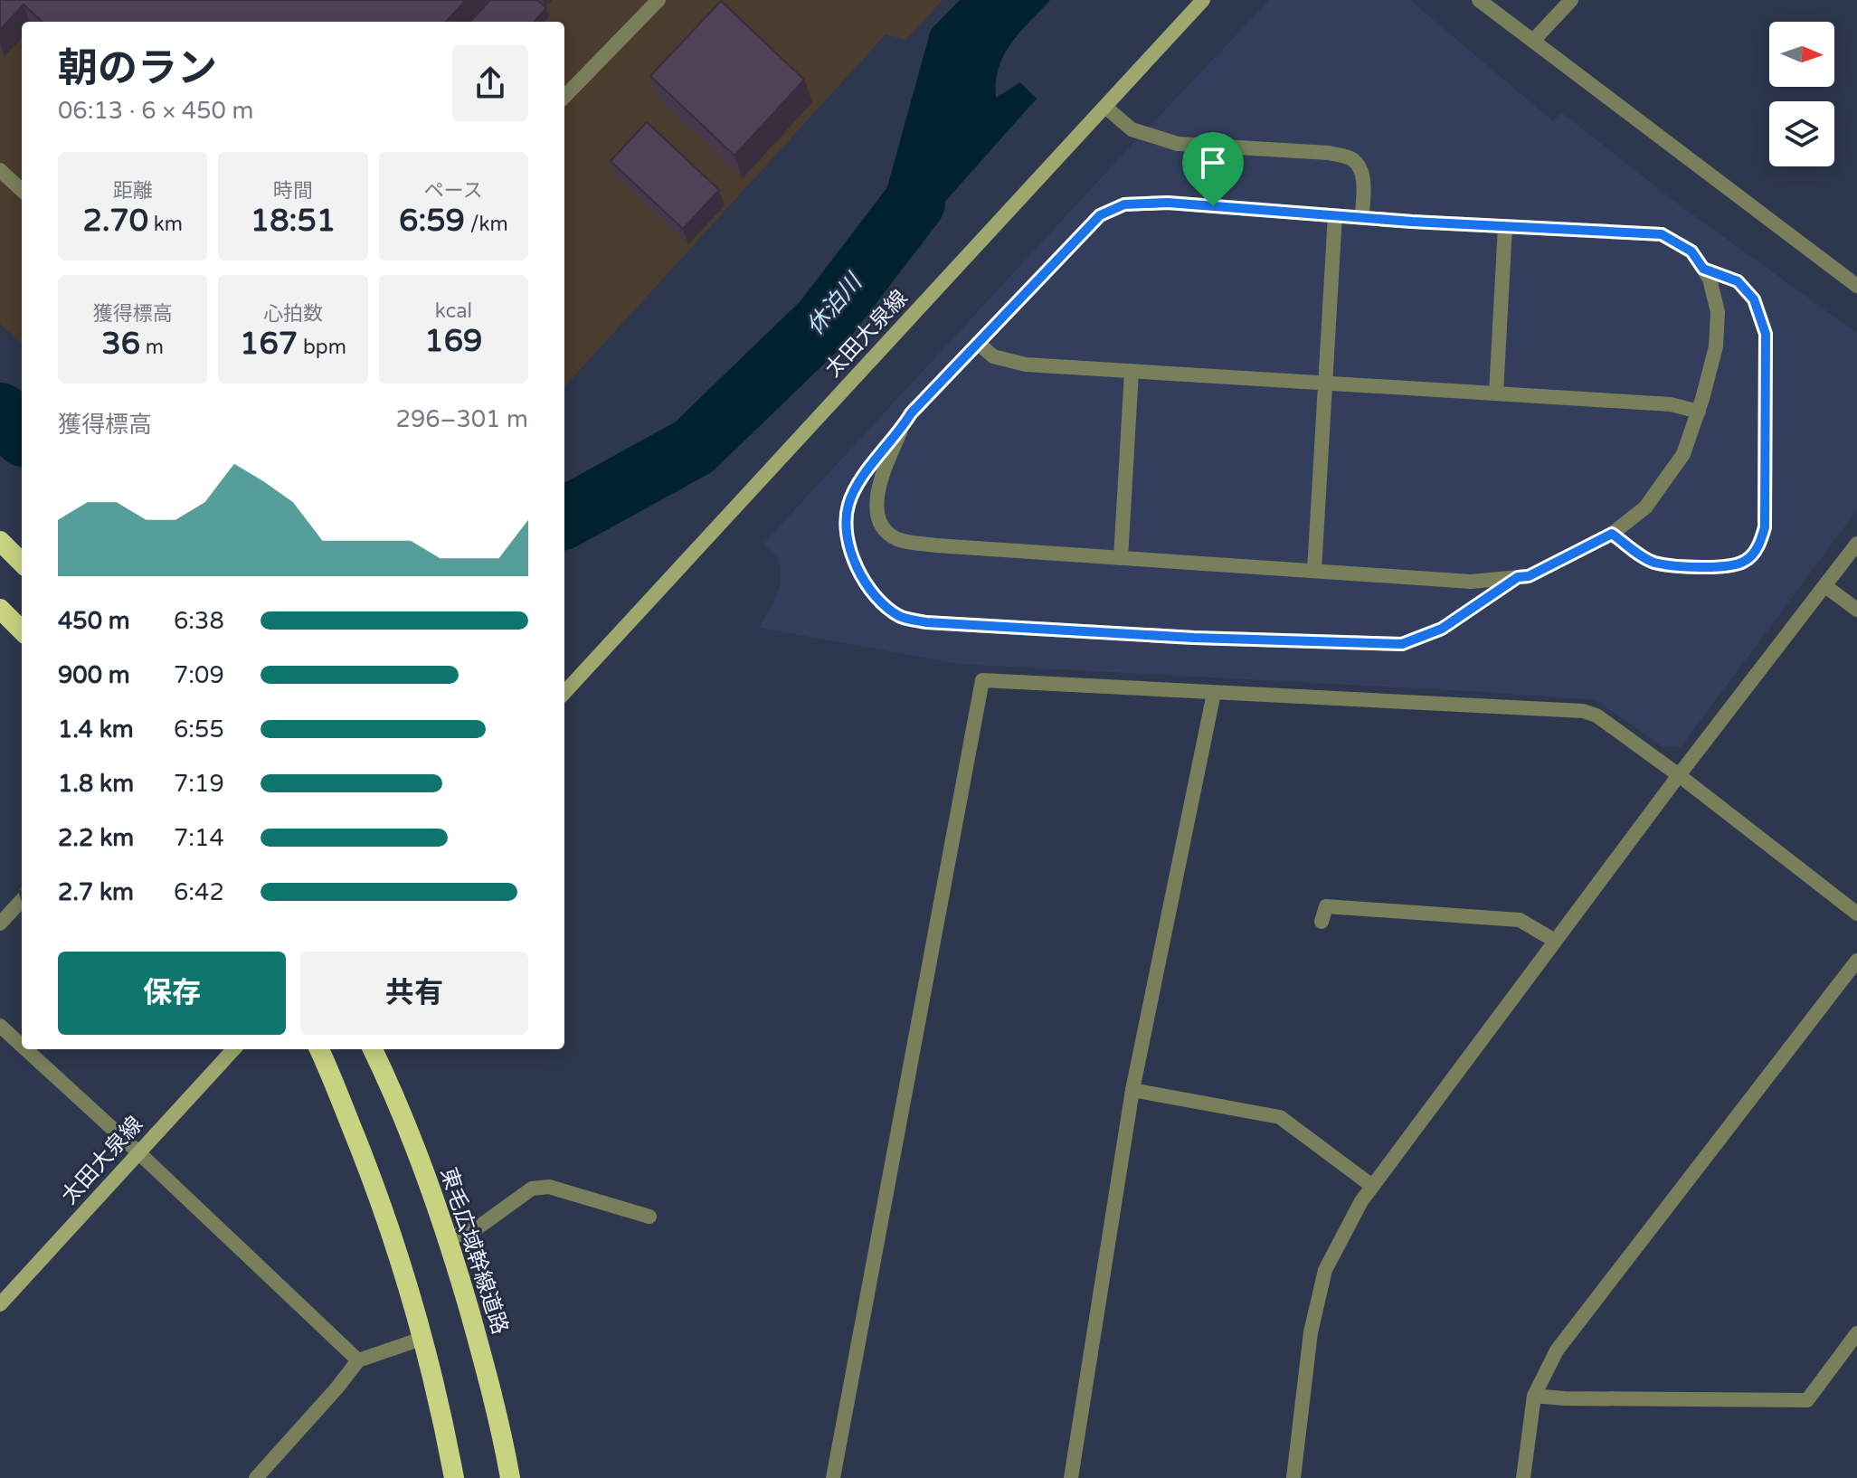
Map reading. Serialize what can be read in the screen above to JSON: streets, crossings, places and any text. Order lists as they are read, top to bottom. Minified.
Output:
{"streets":{"highway":["東毛広域幹線道路"],"main road":["太田大泉線"]},"water":["休泊川"],"north":"right","page":{"heading":["朝のラン","06:13 · 6 × 450 m"],"stats":[["距離","2.70 km"],["時間","18:51"],["ペース","6:59 /km"],["獲得標高","36 m"],["心拍数","167 bpm"],["kcal","169"]],"chart":["獲得標高","296–301 m"],"list":[{"name":"450 m","note":"6:38"},{"name":"900 m","note":"7:09"},{"name":"1.4 km","note":"6:55"},{"name":"1.8 km","note":"7:19"},{"name":"2.2 km","note":"7:14"},{"name":"2.7 km","note":"6:42"}],"buttons":["保存","共有"]}}
